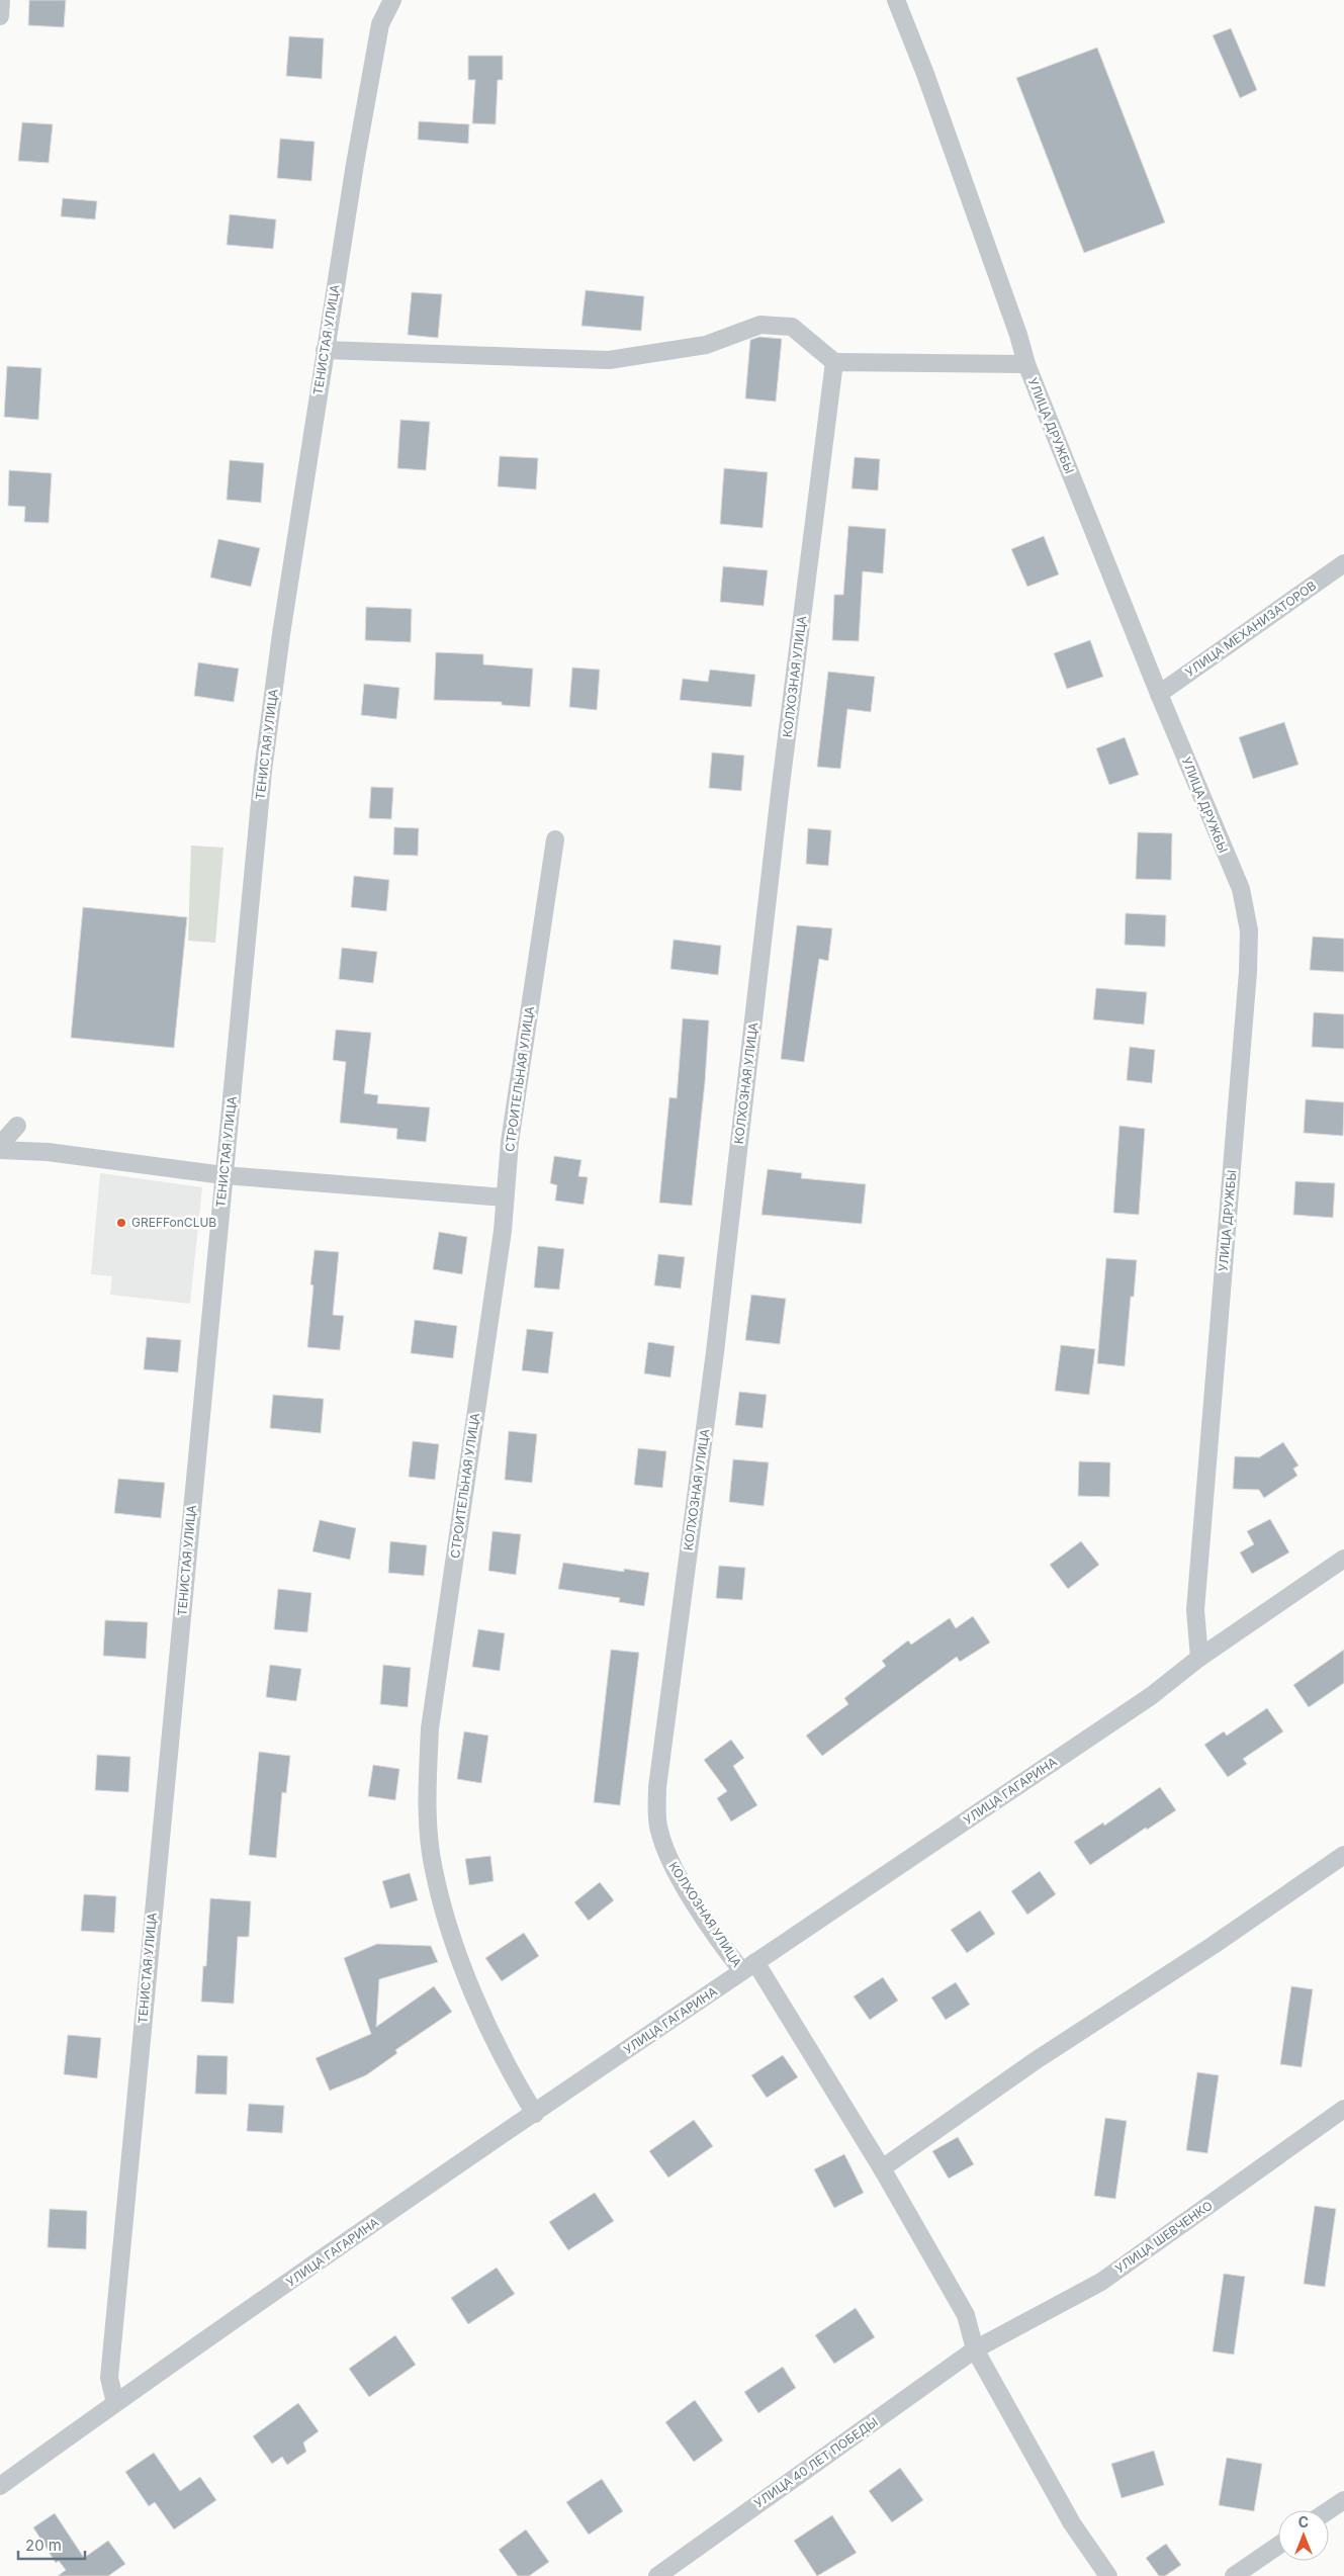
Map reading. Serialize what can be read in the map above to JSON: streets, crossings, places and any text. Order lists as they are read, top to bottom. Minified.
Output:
{"streets":{"street":["ТЕНИСТАЯ УЛИЦА","УЛИЦА ДРУЖБЫ","УЛИЦА МЕХАНИЗАТОРОВ","КОЛХОЗНАЯ УЛИЦА","СТРОИТЕЛЬНАЯ УЛИЦА","УЛИЦА ГАГАРИНА","УЛИЦА ШЕВЧЕНКО","УЛИЦА 40 ЛЕТ ПОБЕДЫ"]},"crossings":[["ТЕНИСТАЯ УЛИЦА","УЛИЦА ГАГАРИНА"],["УЛИЦА ДРУЖБЫ","УЛИЦА МЕХАНИЗАТОРОВ"],["УЛИЦА ДРУЖБЫ","УЛИЦА ГАГАРИНА"],["КОЛХОЗНАЯ УЛИЦА","УЛИЦА ГАГАРИНА"],["КОЛХОЗНАЯ УЛИЦА","УЛИЦА ШЕВЧЕНКО"],["КОЛХОЗНАЯ УЛИЦА","УЛИЦА 40 ЛЕТ ПОБЕДЫ"],["СТРОИТЕЛЬНАЯ УЛИЦА","УЛИЦА ГАГАРИНА"],["УЛИЦА ШЕВЧЕНКО","УЛИЦА 40 ЛЕТ ПОБЕДЫ"]],"places":["GREFFonCLUB"],"scale_bar":"20 m","north":"top"}
